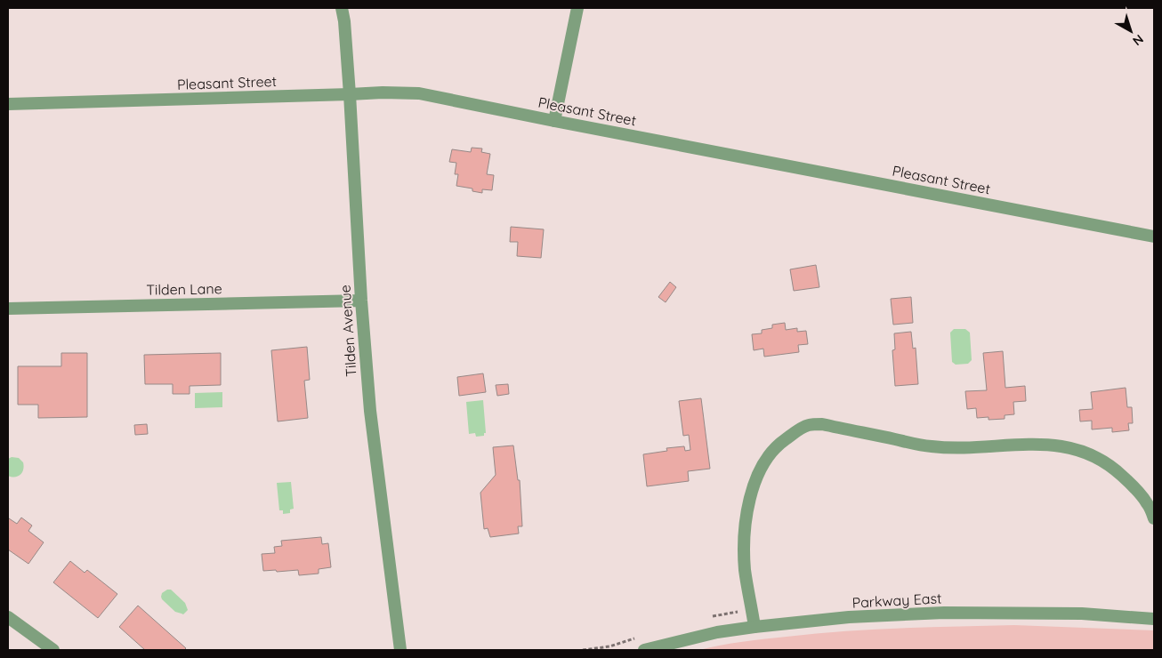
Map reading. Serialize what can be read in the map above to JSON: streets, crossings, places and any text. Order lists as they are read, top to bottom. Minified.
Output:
{"streets":{"street":["Pleasant Street","Tilden Lane","Tilden Avenue","Parkway East"]},"crossings":[["Pleasant Street","Tilden Avenue"],["Tilden Lane","Tilden Avenue"]],"north":"bottom right"}
